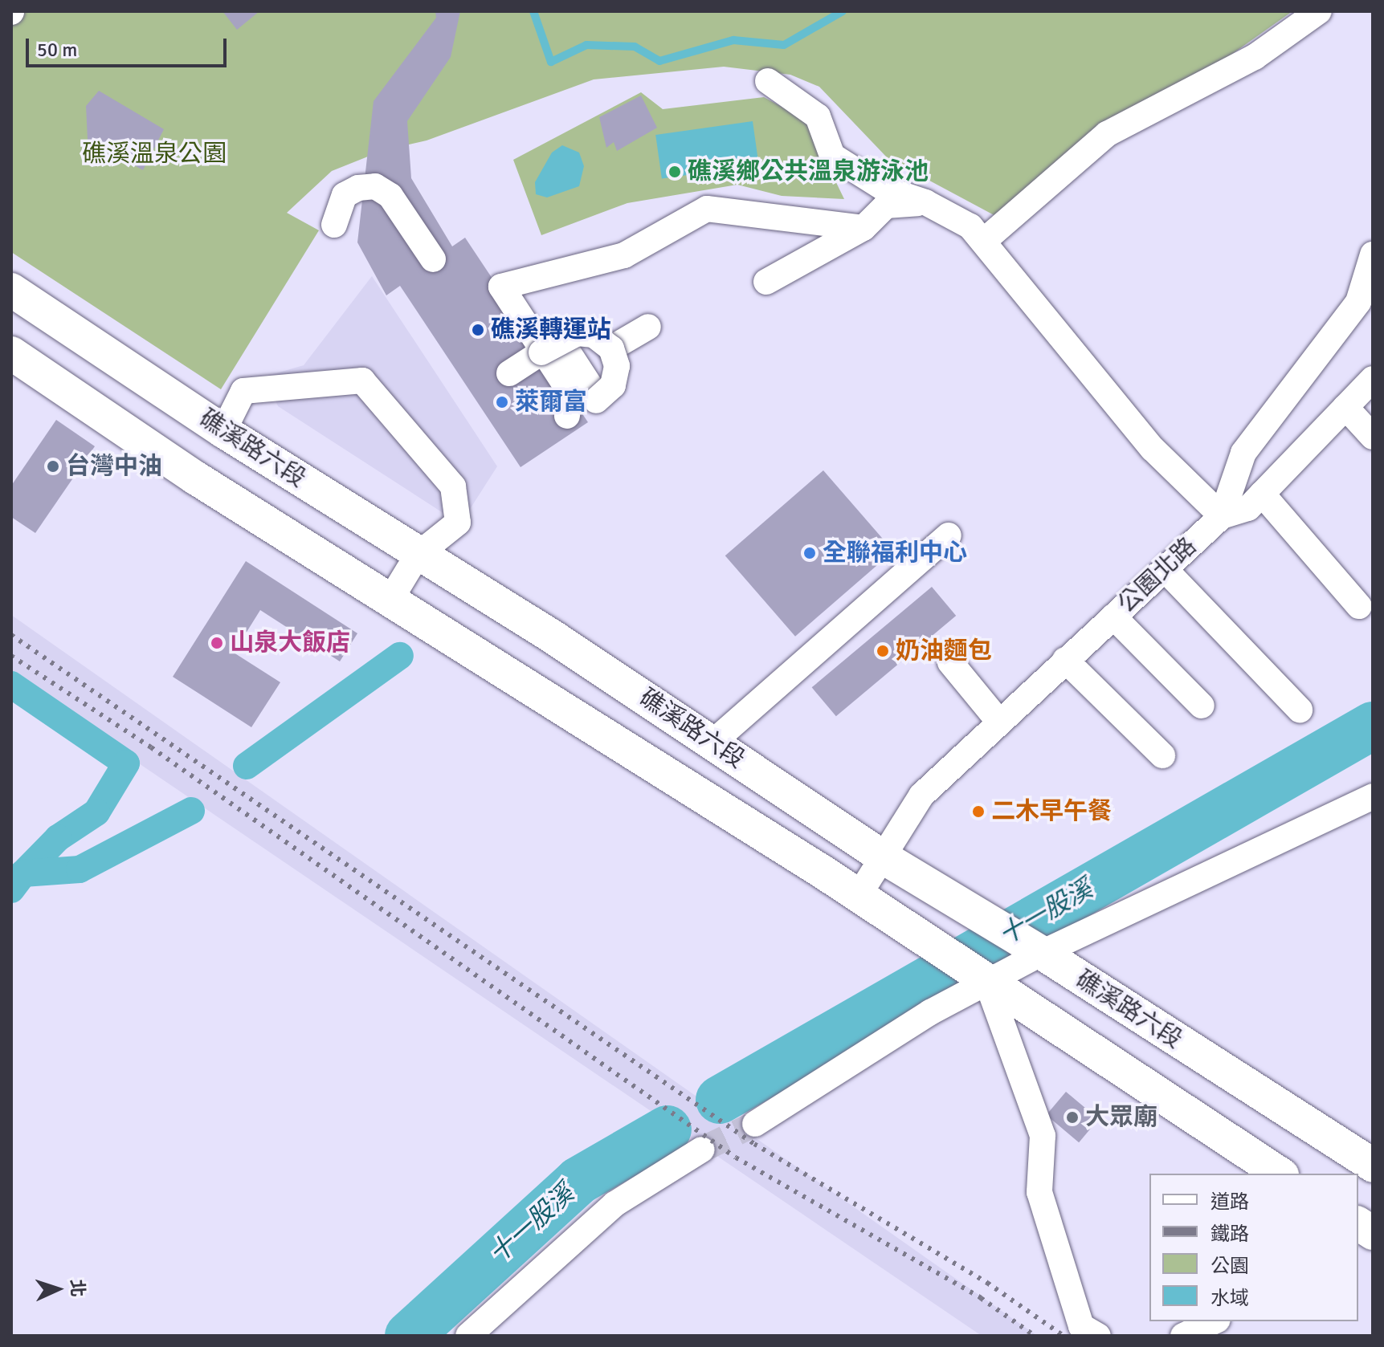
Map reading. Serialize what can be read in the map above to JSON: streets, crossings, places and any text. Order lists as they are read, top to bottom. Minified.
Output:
{"streets":{"main road":["礁溪路六段"],"street":["公園北路"]},"crossings":[["礁溪路六段","公園北路"]],"water":["十一股溪"],"parks":["礁溪溫泉公園"],"places":["礁溪鄉公共溫泉游泳池","礁溪轉運站","萊爾富","台灣中油","全聯福利中心","山泉大飯店","奶油麵包","二木早午餐","大眾廟"],"legend":["道路","鐵路","公園","水域"],"scale_bar":"50 m","north":"right"}
